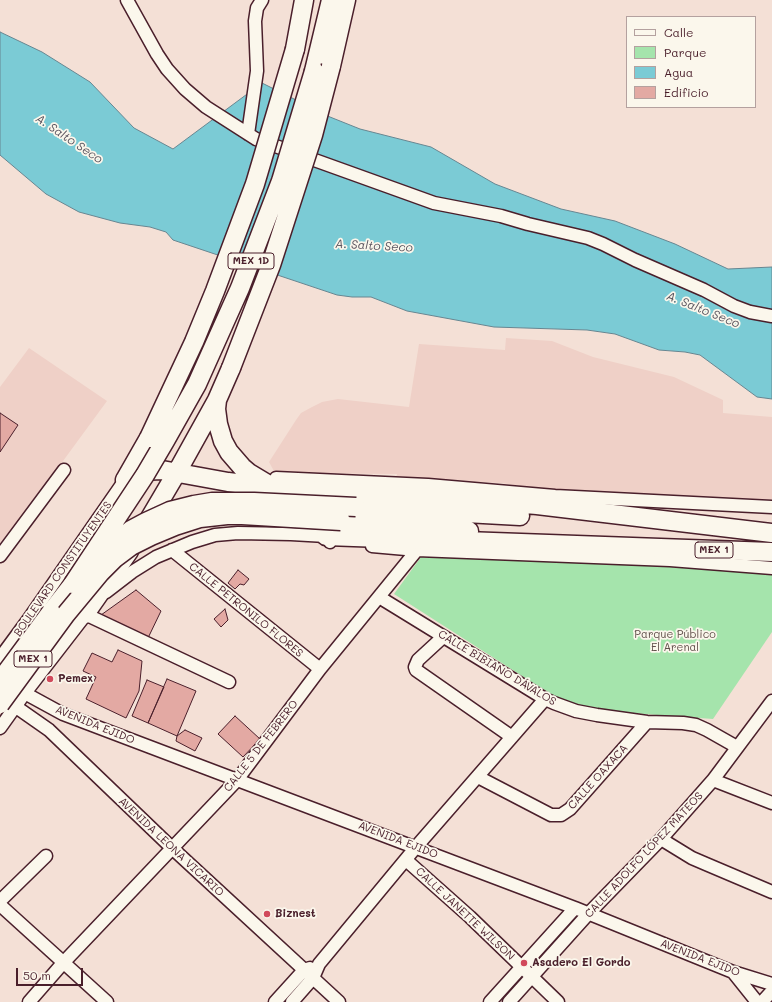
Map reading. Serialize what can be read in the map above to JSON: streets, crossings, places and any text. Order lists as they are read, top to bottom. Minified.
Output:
{"streets":{"highway":["MEX 1D","MEX 1"],"street":["BOULEVARD CONSTITUYENTES","CALLE PETRONILO FLORES","CALLE BIBIANO DÁVALOS","AVENIDA EJIDO","CALLE 5 DE FEBRERO","CALLE OAXACA","AVENIDA LEONA VICARIO","CALLE ADOLFO LÓPEZ MATEOS","CALLE JANETTE WILSON"]},"crossings":[["MEX 1D","MEX 1"],["MEX 1","AVENIDA LEONA VICARIO"],["CALLE PETRONILO FLORES","CALLE 5 DE FEBRERO"],["CALLE BIBIANO DÁVALOS","CALLE 5 DE FEBRERO"],["CALLE BIBIANO DÁVALOS","CALLE OAXACA"],["CALLE BIBIANO DÁVALOS","CALLE ADOLFO LÓPEZ MATEOS"],["AVENIDA EJIDO","CALLE 5 DE FEBRERO"],["AVENIDA EJIDO","CALLE ADOLFO LÓPEZ MATEOS"],["CALLE 5 DE FEBRERO","AVENIDA LEONA VICARIO"],["CALLE ADOLFO LÓPEZ MATEOS","CALLE JANETTE WILSON"]],"water":["A. Salto Seco"],"parks":["Parque Público El Arenal"],"places":["Pemex","Biznest","Asadero El Gordo"],"legend":["Calle","Parque","Agua","Edificio"],"scale_bar":"50 m"}
